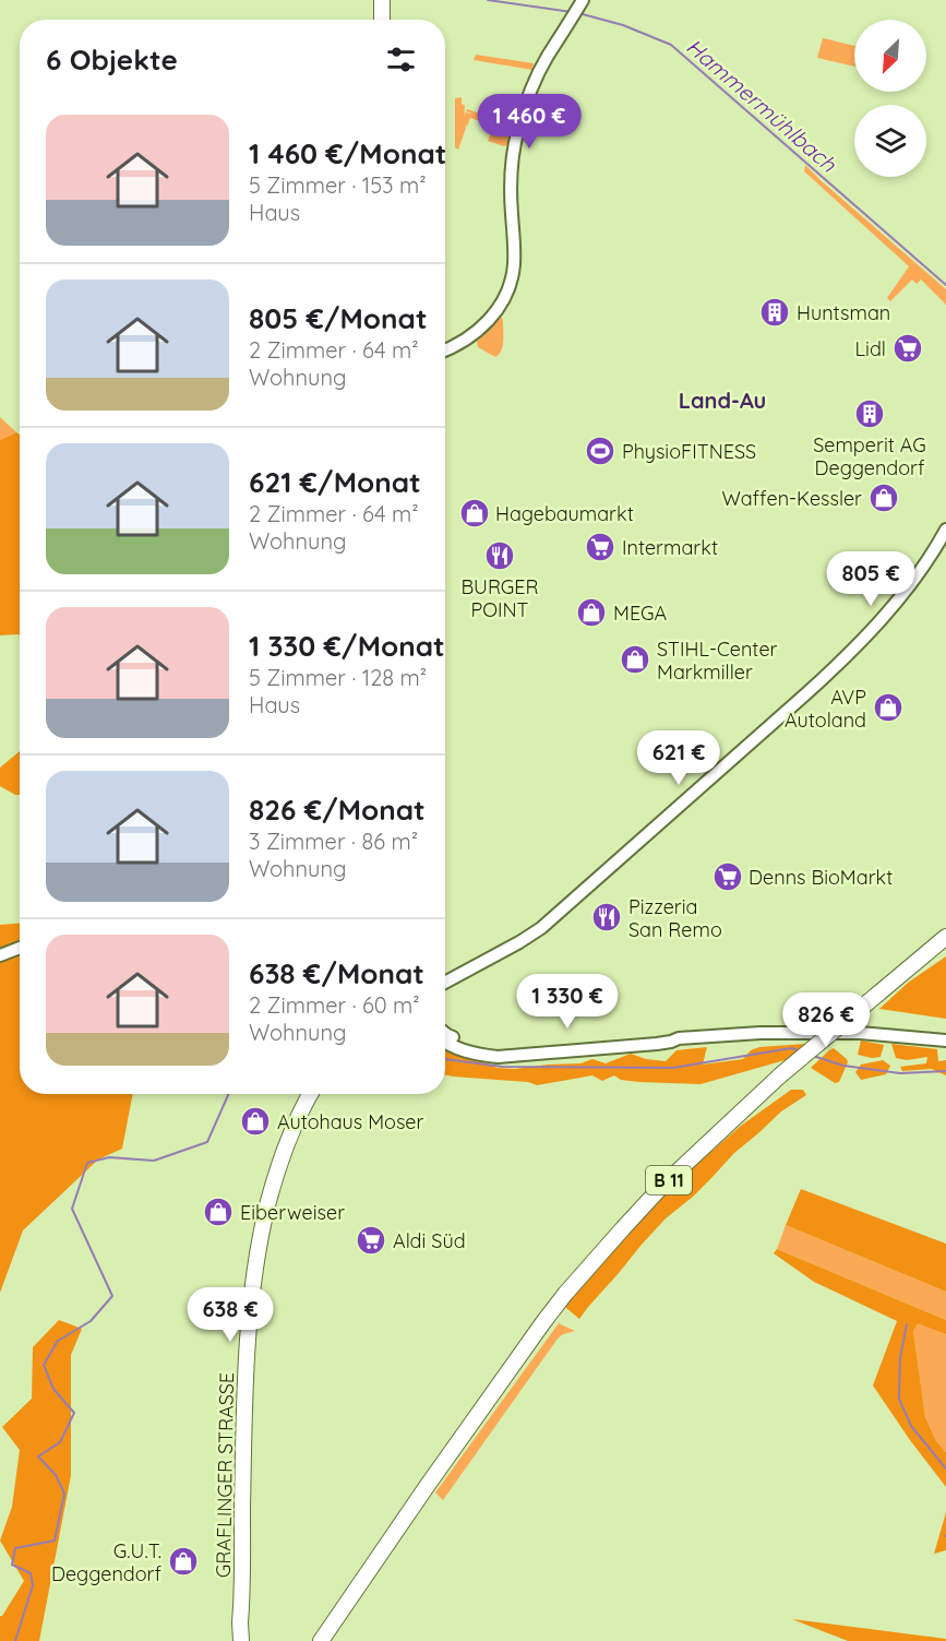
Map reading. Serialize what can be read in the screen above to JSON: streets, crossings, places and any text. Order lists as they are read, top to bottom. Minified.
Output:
{"streets":{"main road":["B 11","GRAFLINGER STRASSE"]},"districts":["Land-Au"],"water":["Hammermühlbach"],"places":{"building":["Huntsman","Semperit AG Deggendorf"],"supermarket":["Lidl","Intermarkt","Denns BioMarkt","Aldi Süd"],"sports":["PhysioFITNESS"],"shop":["Waffen-Kessler","Hagebaumarkt","MEGA","STIHL-Center Markmiller","AVP Autoland","Autohaus Moser","Eiberweiser","G.U.T. Deggendorf"],"restaurant":["BURGER POINT","Pizzeria San Remo"]},"north":"bottom left","page":{"heading":"6 Objekte","price":["1 460 €","805 €","621 €","1 330 €","826 €","638 €"],"list":[{"name":"1 460 €/Monat","note":"5 Zimmer · 153 m² · Haus"},{"name":"805 €/Monat","note":"2 Zimmer · 64 m² · Wohnung"},{"name":"621 €/Monat","note":"2 Zimmer · 64 m² · Wohnung"},{"name":"1 330 €/Monat","note":"5 Zimmer · 128 m² · Haus"},{"name":"826 €/Monat","note":"3 Zimmer · 86 m² · Wohnung"},{"name":"638 €/Monat","note":"2 Zimmer · 60 m² · Wohnung"}]}}
